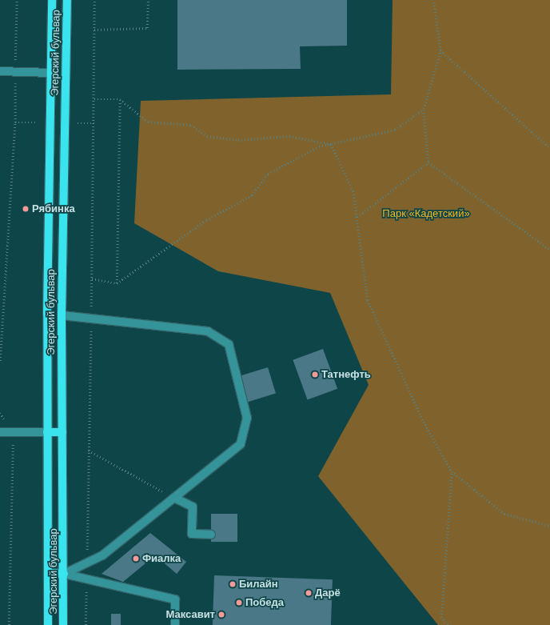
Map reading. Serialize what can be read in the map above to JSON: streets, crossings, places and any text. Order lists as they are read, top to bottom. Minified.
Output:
{"streets":{"main road":["Эгерский бульвар"]},"parks":["Парк «Кадетский»"],"places":["Рябинка","Татнефть","Фиалка","Билайн","Дарё","Победа","Максавит"]}
